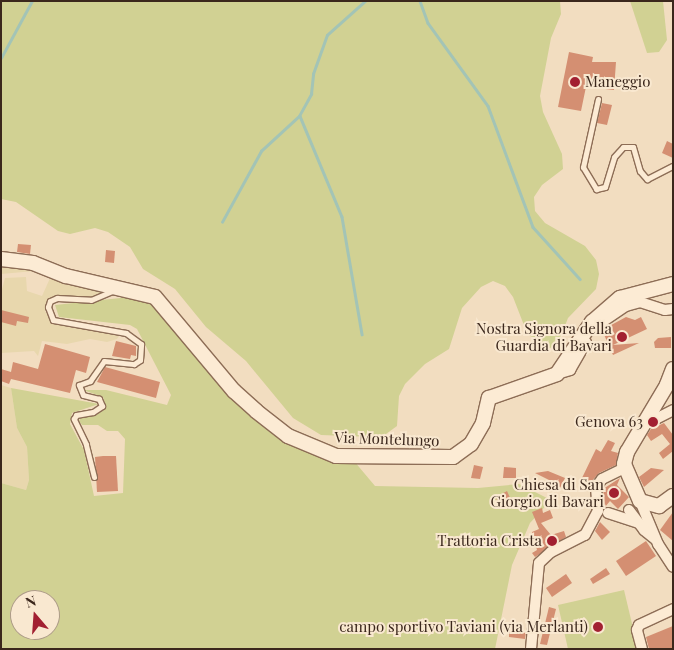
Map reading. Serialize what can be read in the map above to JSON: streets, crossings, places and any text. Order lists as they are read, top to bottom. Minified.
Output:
{"streets":{"street":["Via Montelungo"]},"places":["Maneggio","Nostra Signora della Guardia di Bavari","Genova 63","Chiesa di San Giorgio di Bavari","Trattoria Crista","campo sportivo Taviani (via Merlanti)"],"north":"top"}
